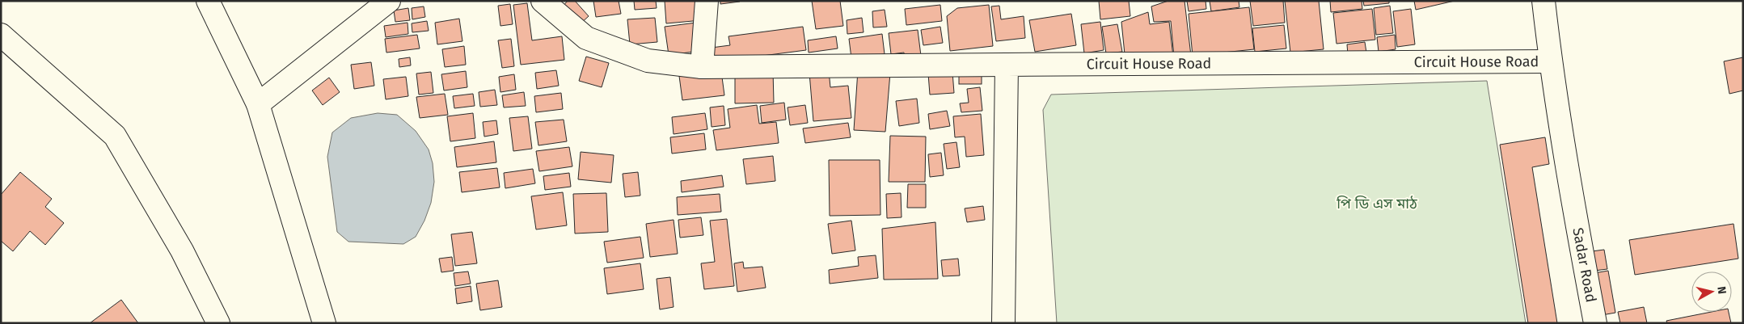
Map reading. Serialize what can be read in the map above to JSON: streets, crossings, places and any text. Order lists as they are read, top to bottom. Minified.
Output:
{"streets":{"street":["Circuit House Road","Sadar Road"]},"crossings":[["Circuit House Road","Sadar Road"]],"parks":["পি ডি এস মাঠ"],"north":"right"}
